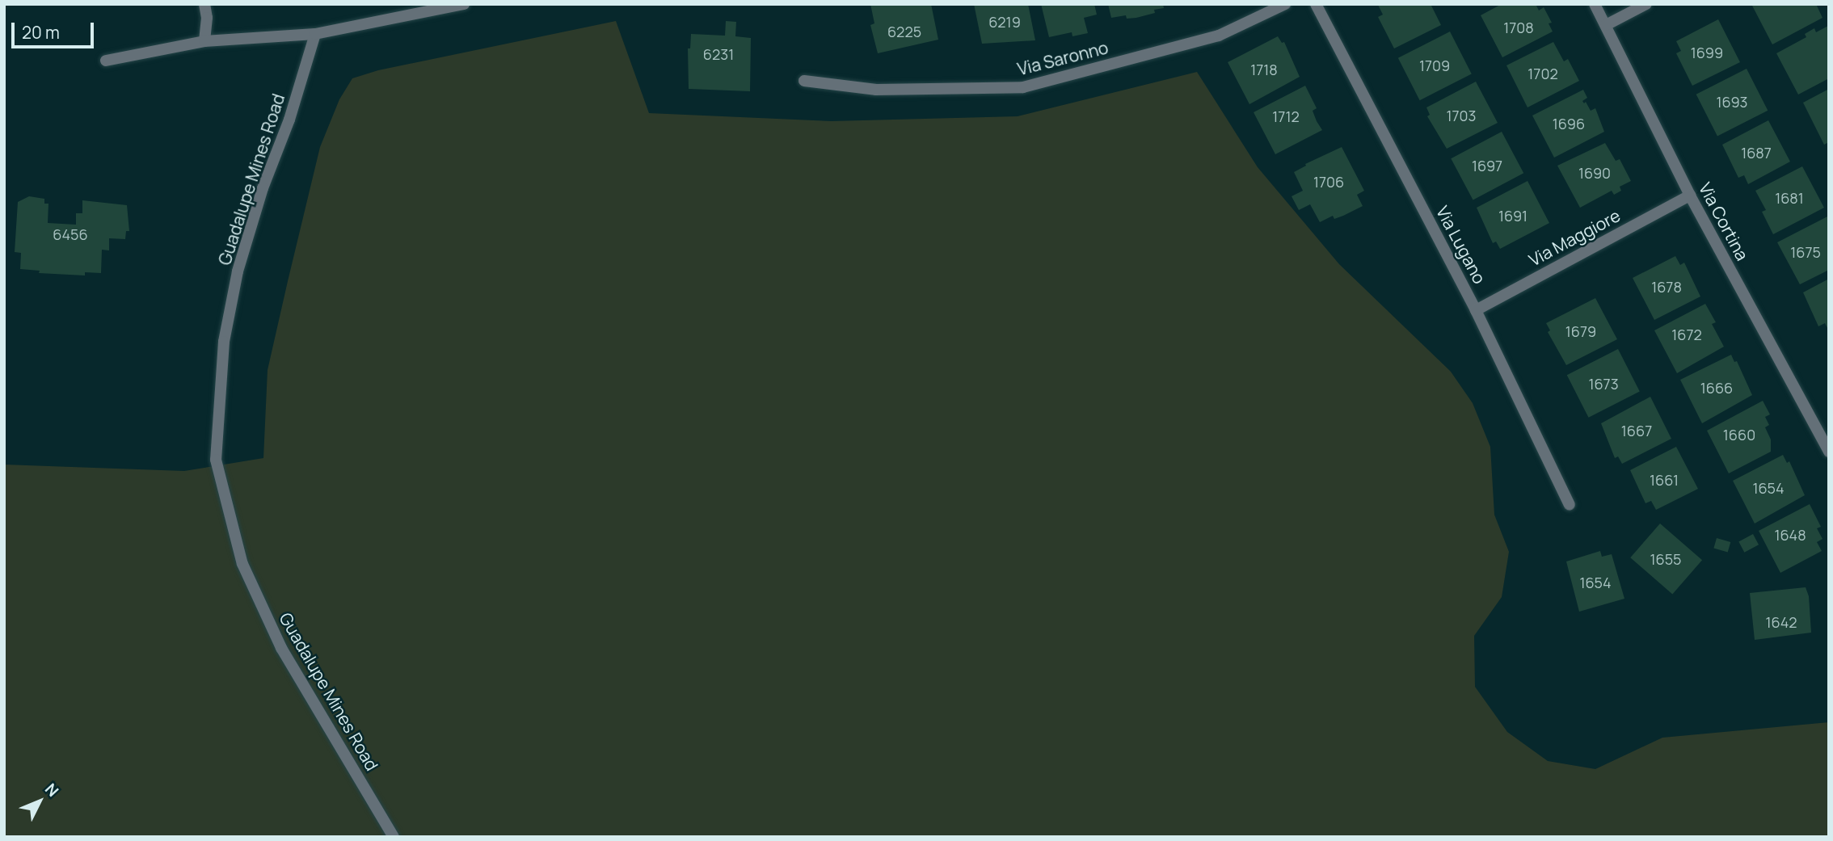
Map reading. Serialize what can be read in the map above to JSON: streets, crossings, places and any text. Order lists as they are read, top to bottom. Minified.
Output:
{"streets":{"street":["Via Saronno","Guadalupe Mines Road","Via Cortina","Via Maggiore","Via Lugano"]},"crossings":[["Via Cortina","Via Maggiore"],["Via Maggiore","Via Lugano"]],"house_numbers":["6219","1708","6225","1699","6231","1709","1718","1702","1693","1703","1712","1696","1687","1697","1690","1706","1681","1691","6456","1675","1678","1679","1672","1673","1666","1667","1660","1661","1654","1648","1655","1654","1642"],"scale_bar":"20 m","north":"top right"}
